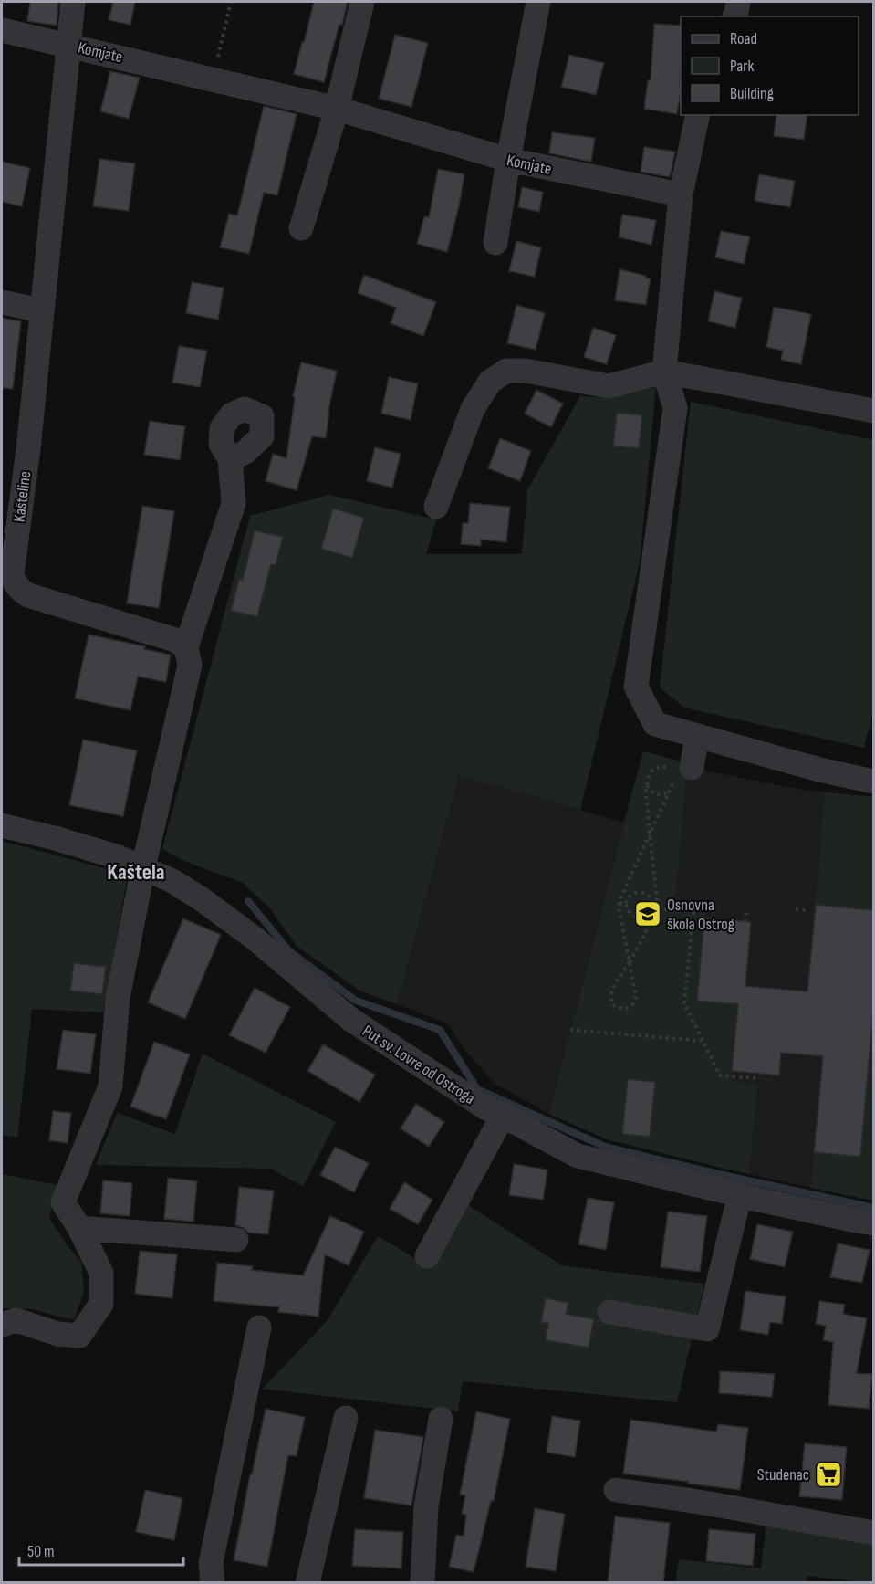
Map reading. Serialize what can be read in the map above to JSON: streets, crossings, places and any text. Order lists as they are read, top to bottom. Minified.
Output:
{"streets":{"street":["Komjate","Kašteline","Put sv. Lovre od Ostroga"]},"crossings":[["Komjate","Kašteline"]],"districts":["Kaštela"],"places":{"school or university":["Osnovna škola Ostrog"],"supermarket":["Studenac"]},"legend":["Road","Park","Building"],"scale_bar":"50 m"}
